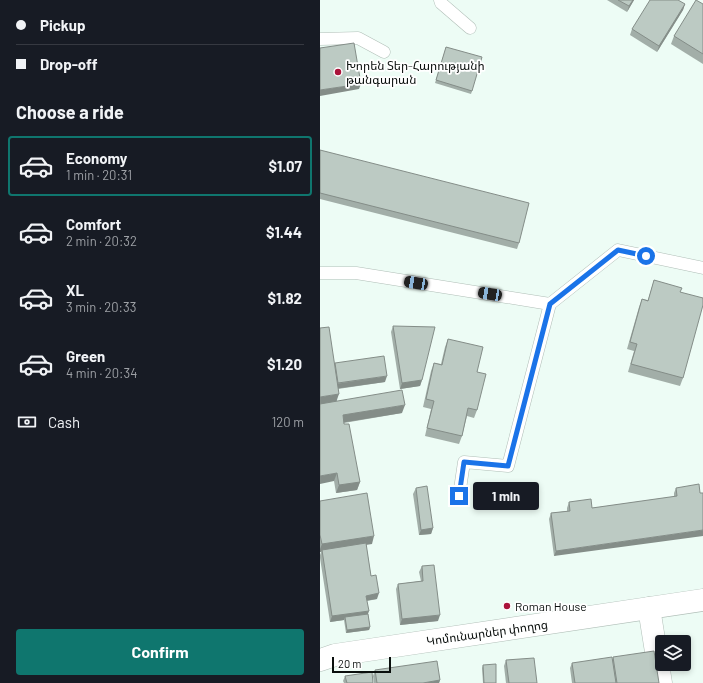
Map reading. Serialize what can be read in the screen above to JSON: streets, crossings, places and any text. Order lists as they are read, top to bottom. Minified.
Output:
{"streets":{"street":["Կոմունարներ փողոց"]},"places":["Խորեն Տեր-Հարությանի թանգարան","Roman House"],"scale_bar":"20 m","page":{"banner":["Pickup","Drop-off"],"heading":"Choose a ride","list":[{"name":"Economy","note":"1 min · 20:31","value":"$1.07"},{"name":"Comfort","note":"2 min · 20:32","value":"$1.44"},{"name":"XL","note":"3 min · 20:33","value":"$1.82"},{"name":"Green","note":"4 min · 20:34","value":"$1.20"}],"pay":["Cash","120 m"],"bubble":"1 min","buttons":"Confirm","scale":"20 m"}}
